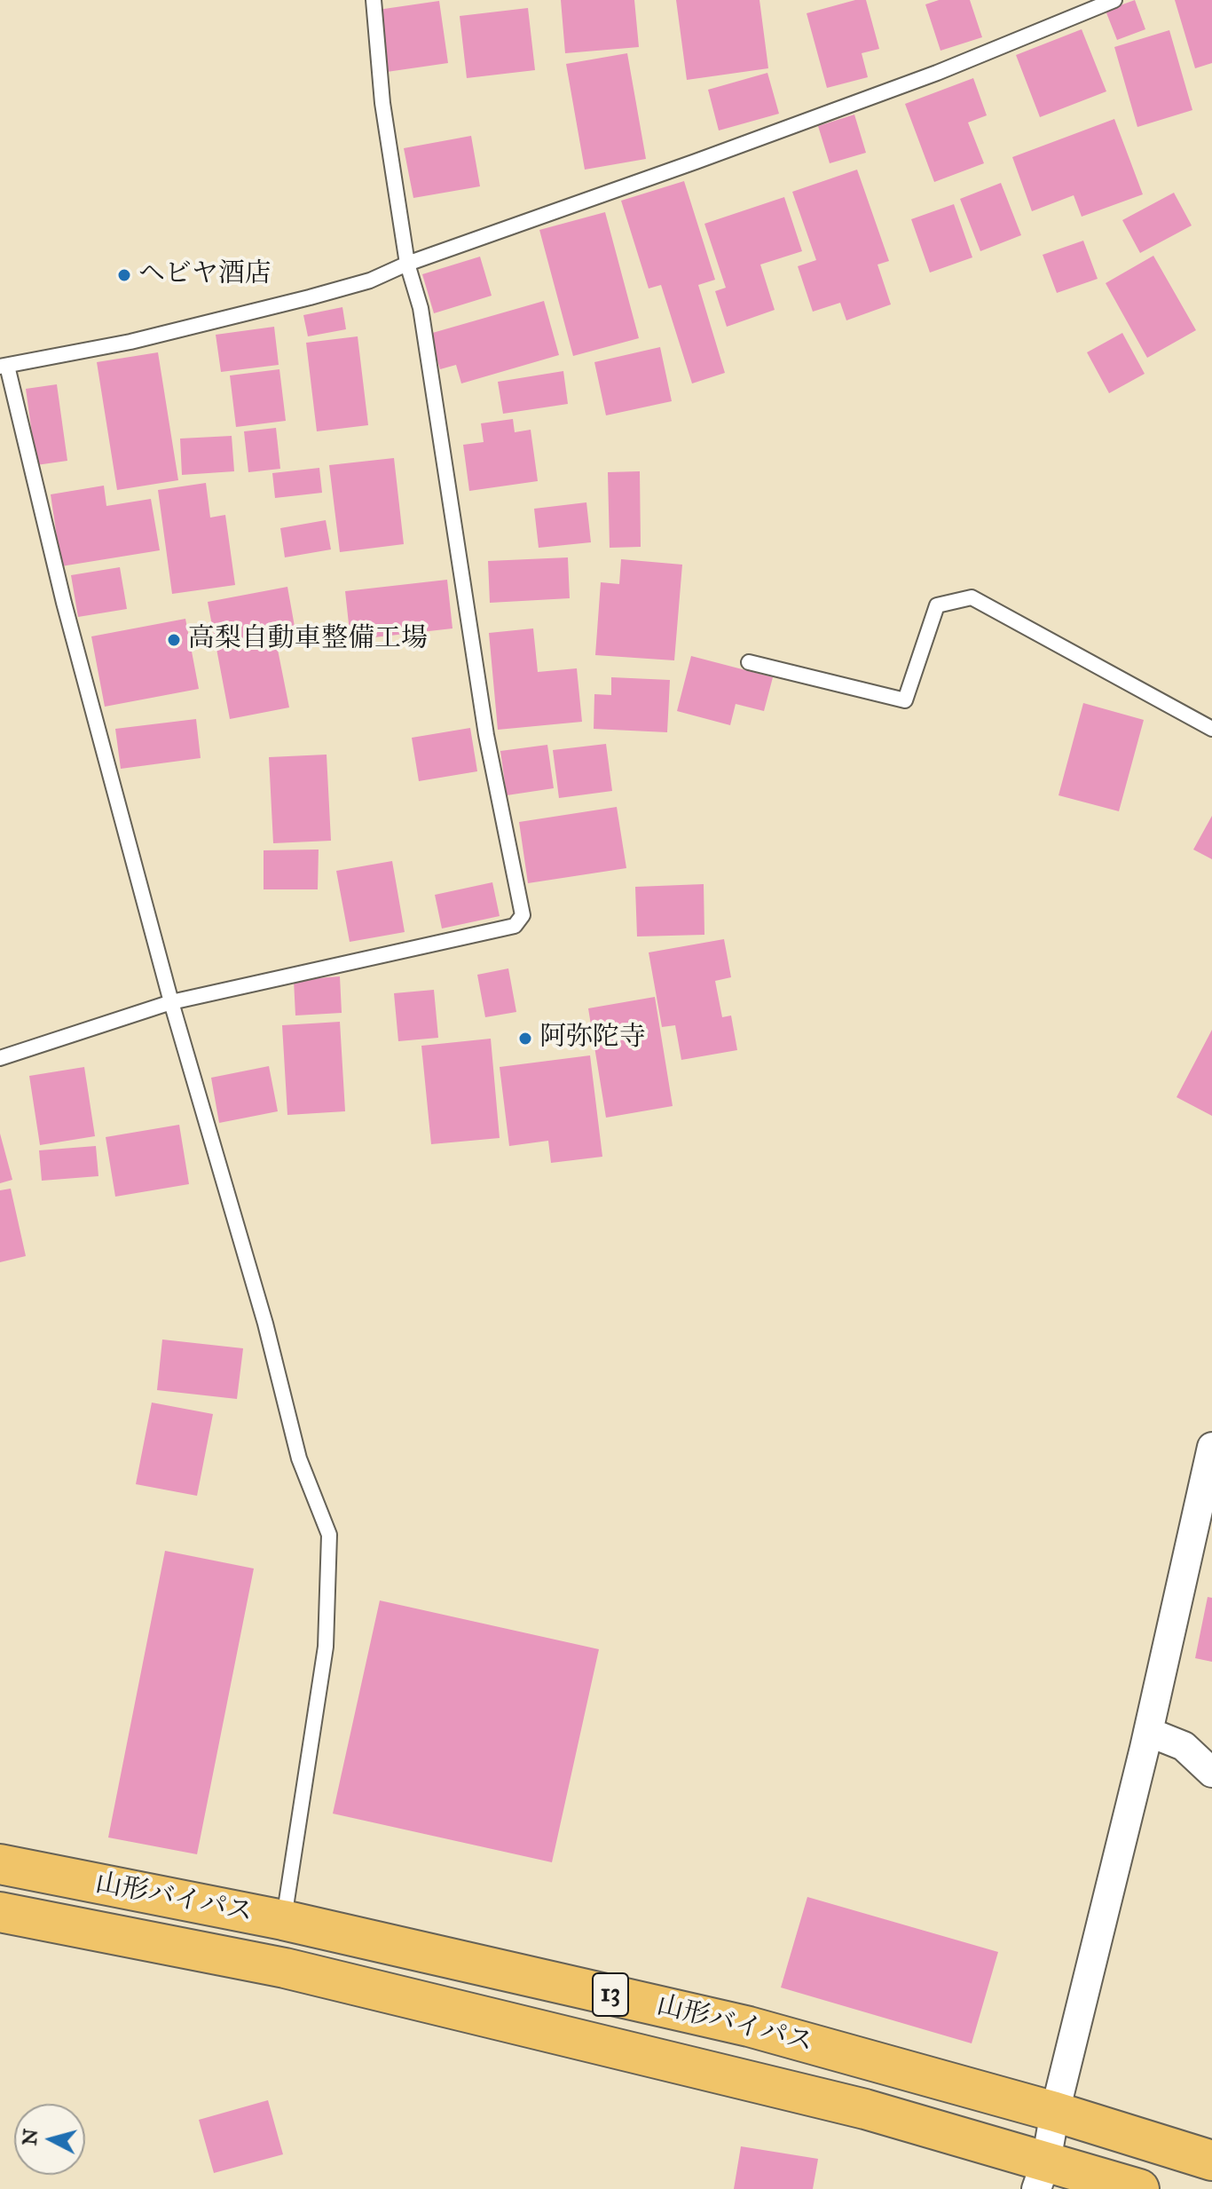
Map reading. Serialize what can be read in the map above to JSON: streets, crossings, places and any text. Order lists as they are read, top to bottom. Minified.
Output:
{"streets":{"highway":["山形バイパス","13"]},"places":["ヘビヤ酒店","高梨自動車整備工場","阿弥陀寺"],"north":"left"}
